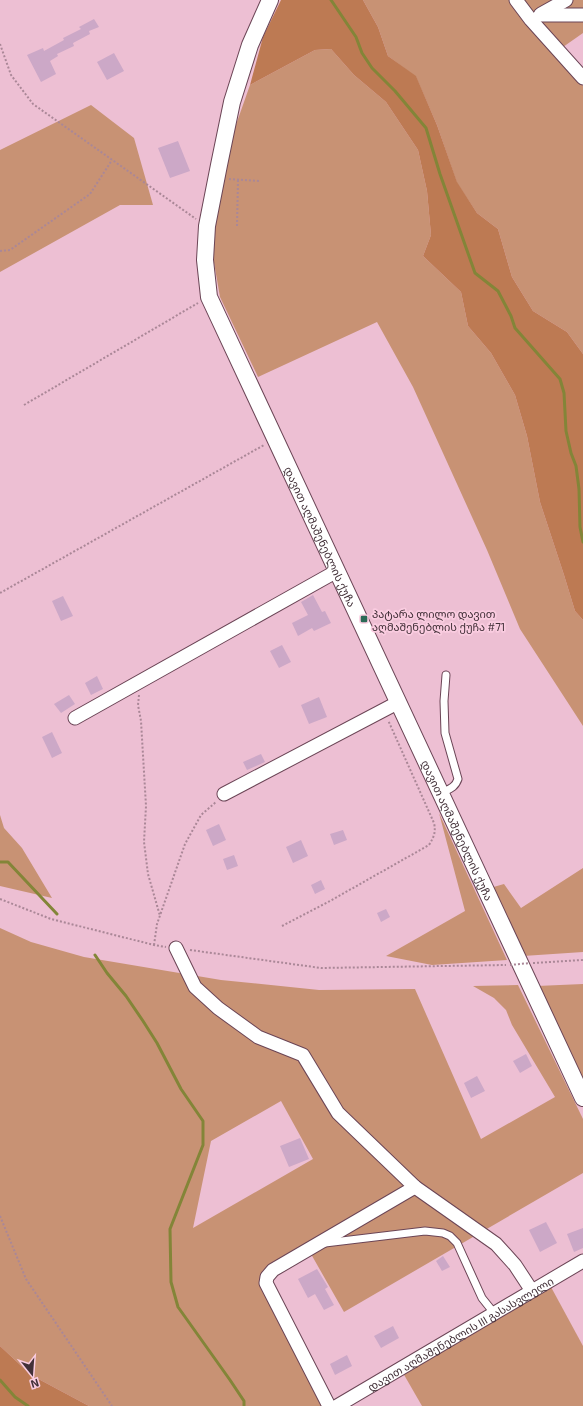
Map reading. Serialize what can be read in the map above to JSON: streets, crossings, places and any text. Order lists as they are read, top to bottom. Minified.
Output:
{"streets":{"street":["დავით აღმაშენებლის ქუჩა","დავით აღმაშენებლის III გასასვლელი"]},"places":{"transit":["პატარა ლილო დავით აღმაშენებლის ქუჩა #71"]},"north":"bottom"}
